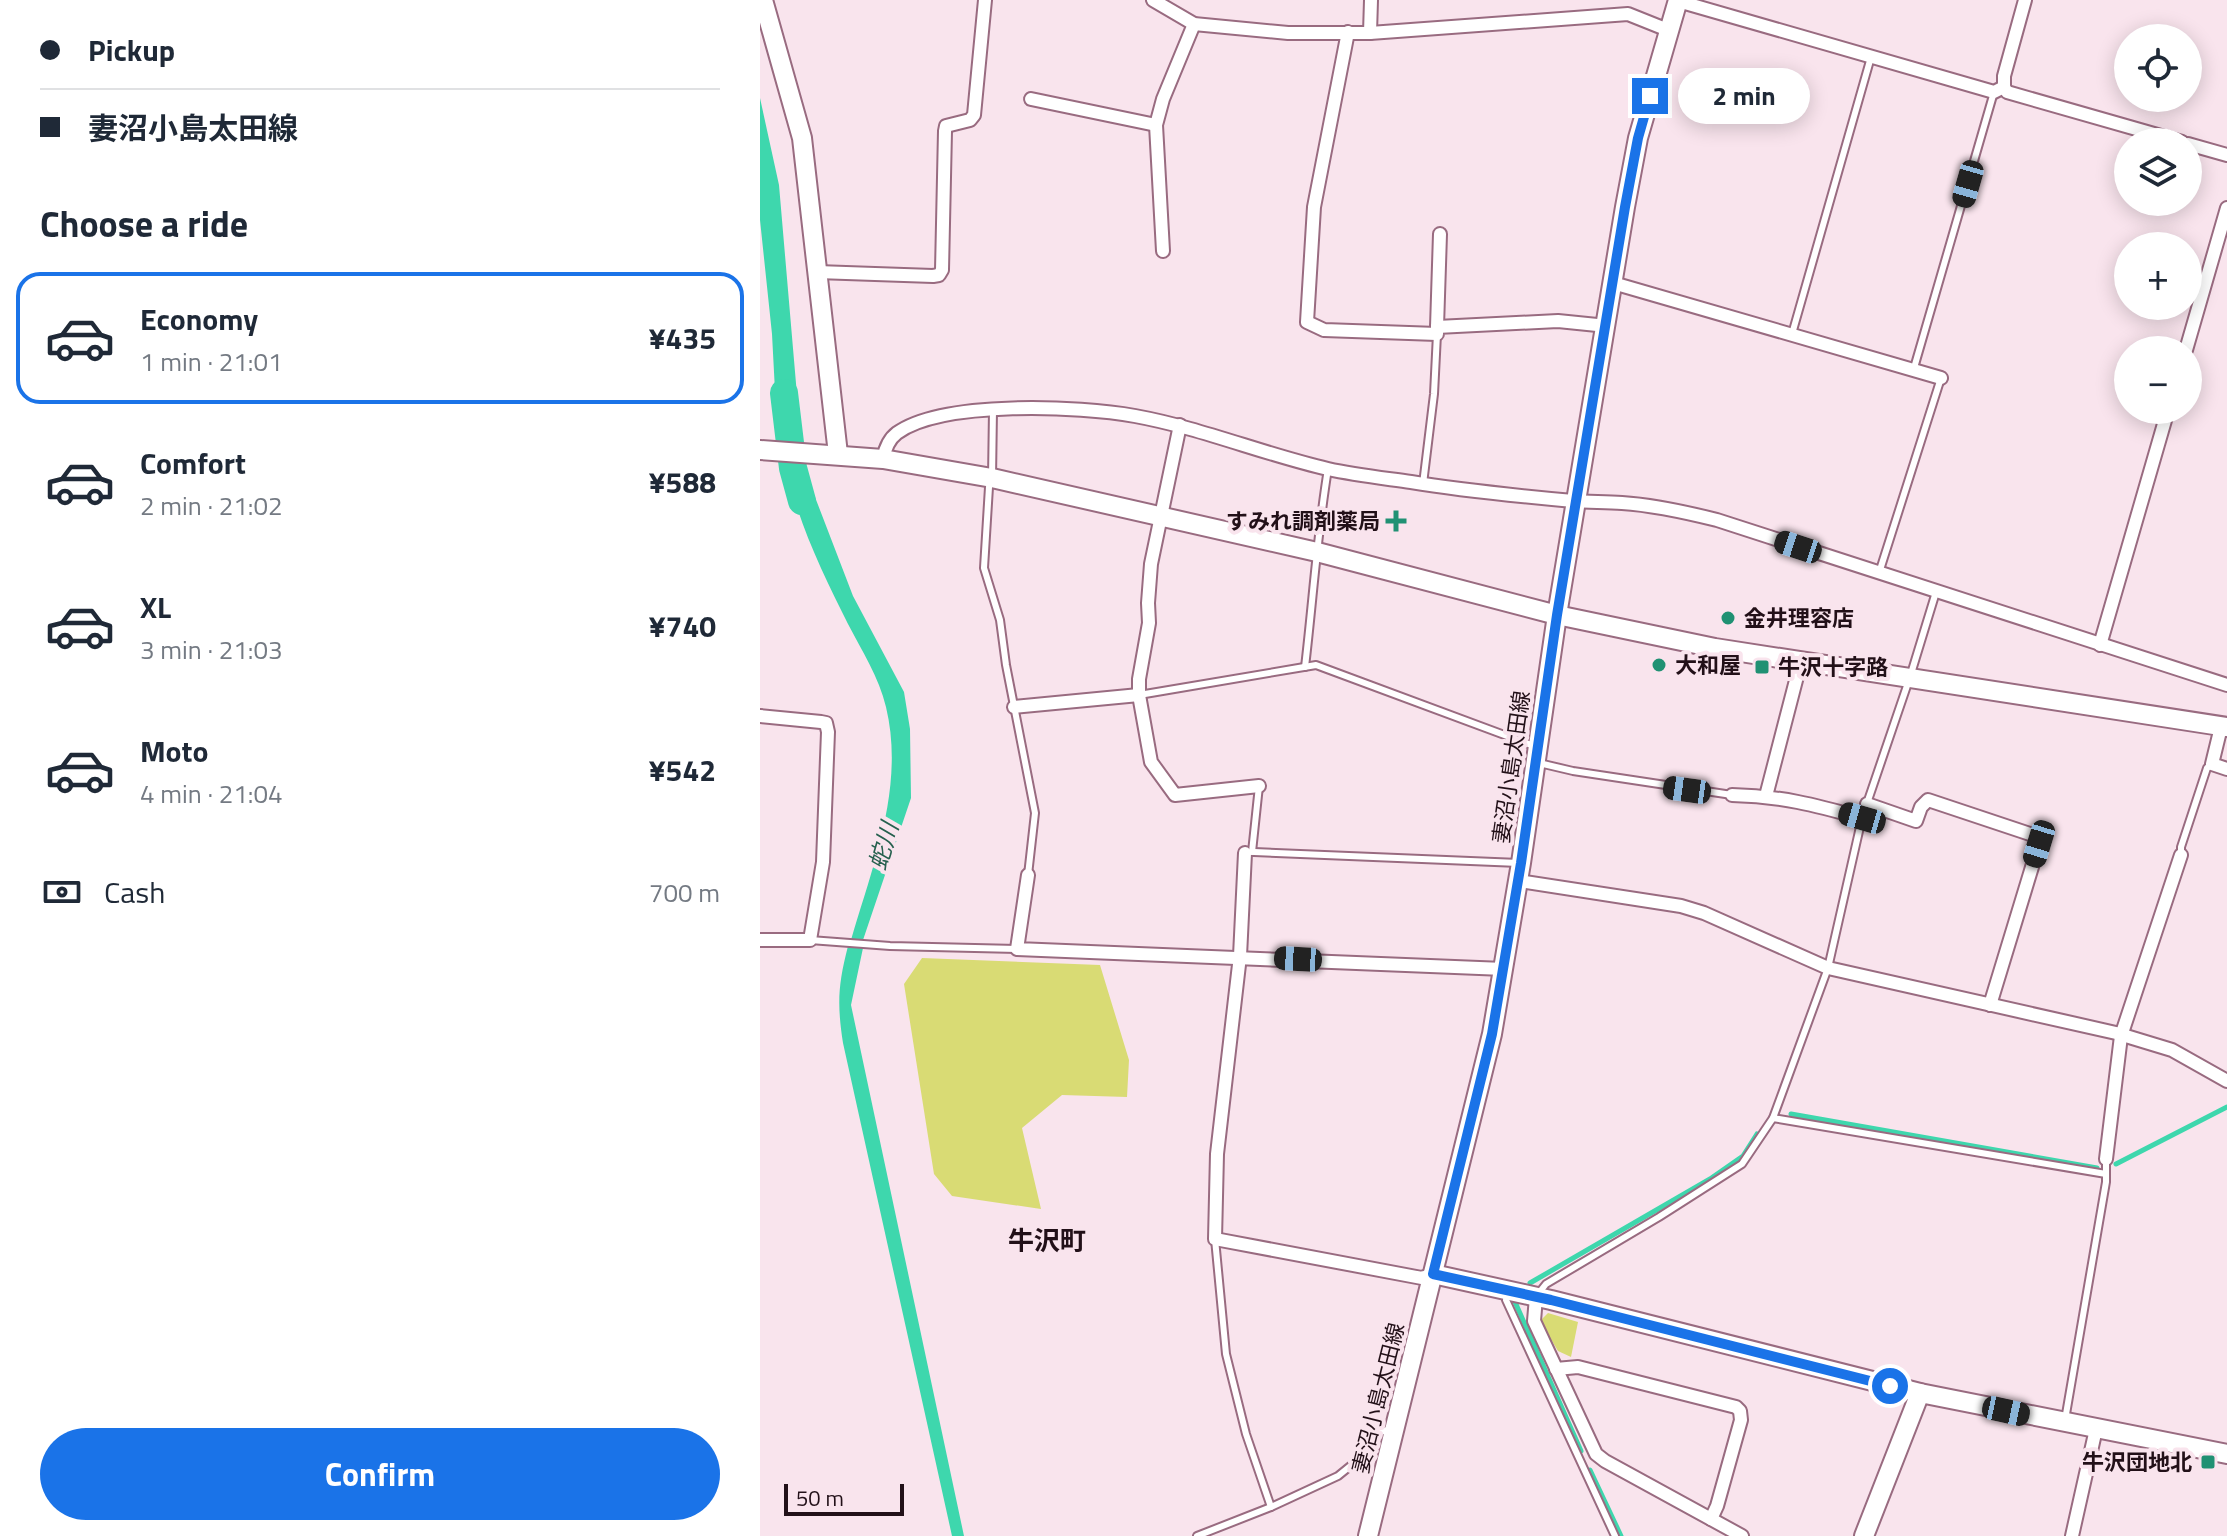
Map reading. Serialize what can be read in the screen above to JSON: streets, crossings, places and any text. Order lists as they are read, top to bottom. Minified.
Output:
{"streets":{"main road":["妻沼小島太田線"]},"districts":["牛沢町"],"water":["蛇川"],"places":{"health":["すみれ調剤薬局"],"other":["金井理容店","大和屋"],"transit":["牛沢十字路","牛沢団地北"]},"scale_bar":"50 m","page":{"banner":["Pickup","妻沼小島太田線"],"map_buttons":["+","−"],"bubble":"2 min","heading":"Choose a ride","list":[{"name":"Economy","note":"1 min · 21:01","value":"¥435"},{"name":"Comfort","note":"2 min · 21:02","value":"¥588"},{"name":"XL","note":"3 min · 21:03","value":"¥740"},{"name":"Moto","note":"4 min · 21:04","value":"¥542"}],"pay":["Cash","700 m"],"buttons":"Confirm","scale":"50 m"}}
